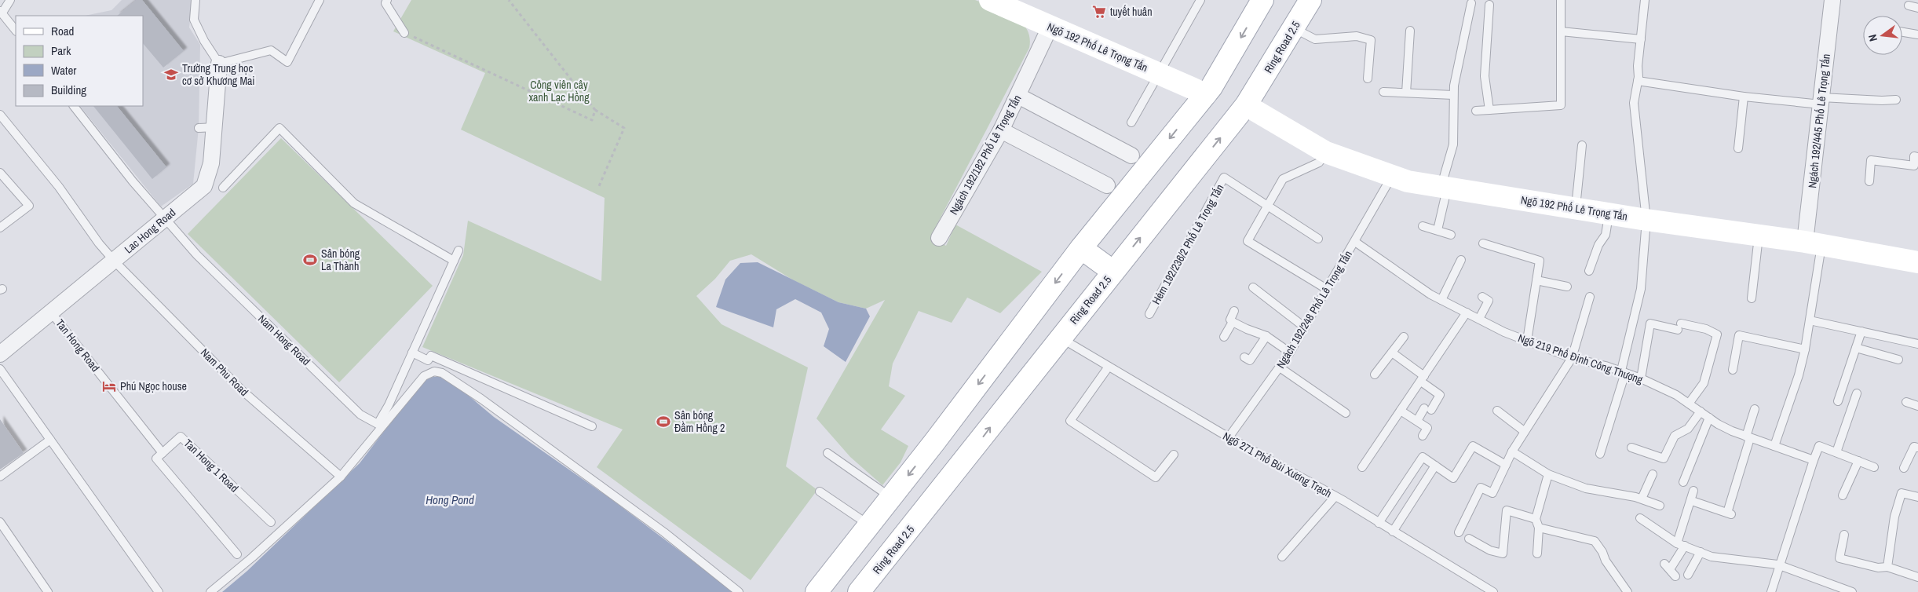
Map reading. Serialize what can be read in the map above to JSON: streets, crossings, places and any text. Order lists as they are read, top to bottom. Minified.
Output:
{"streets":{"main road":["Ngõ 192 Phố Lê Trọng Tấn","Ring Road 2.5"],"street":["Ngách 192/445 Phố Lê Trọng Tấn","Ngách 192/182 Phố Lê Trọng Tấn","Lac Hong Road"],"lane":["Hẻm 192/236/2 Phố Lê Trọng Tấn","Ngách 192/248 Phố Lê Trọng Tấn","Nam Hong Road","Tan Hong Road","Ngõ 219 Phố Định Công Thượng","Nam Phu Road","Ngõ 271 Phố Bùi Xương Trạch","Tan Hong 1 Road"]},"crossings":[["Ngõ 192 Phố Lê Trọng Tấn","Ring Road 2.5"],["Ngõ 192 Phố Lê Trọng Tấn","Ngách 192/445 Phố Lê Trọng Tấn"],["Ngõ 192 Phố Lê Trọng Tấn","Ngách 192/182 Phố Lê Trọng Tấn"],["Ngõ 192 Phố Lê Trọng Tấn","Ngách 192/248 Phố Lê Trọng Tấn"],["Ring Road 2.5","Ngõ 271 Phố Bùi Xương Trạch"],["Lac Hong Road","Nam Hong Road"],["Lac Hong Road","Tan Hong Road"],["Lac Hong Road","Nam Phu Road"],["Ngách 192/248 Phố Lê Trọng Tấn","Ngõ 219 Phố Định Công Thượng"],["Ngách 192/248 Phố Lê Trọng Tấn","Ngõ 271 Phố Bùi Xương Trạch"],["Tan Hong Road","Tan Hong 1 Road"]],"water":["Hong Pond"],"parks":["Công viên cây xanh Lạc Hồng"],"places":{"supermarket":["tuyết huân"],"school or university":["Trường Trung học cơ sở Khương Mai"],"sports":["Sân bóng La Thành","Sân bóng Đầm Hồng 2"],"hotel":["Phú Ngọc house"]},"legend":["Road","Park","Water","Building"],"north":"left"}
